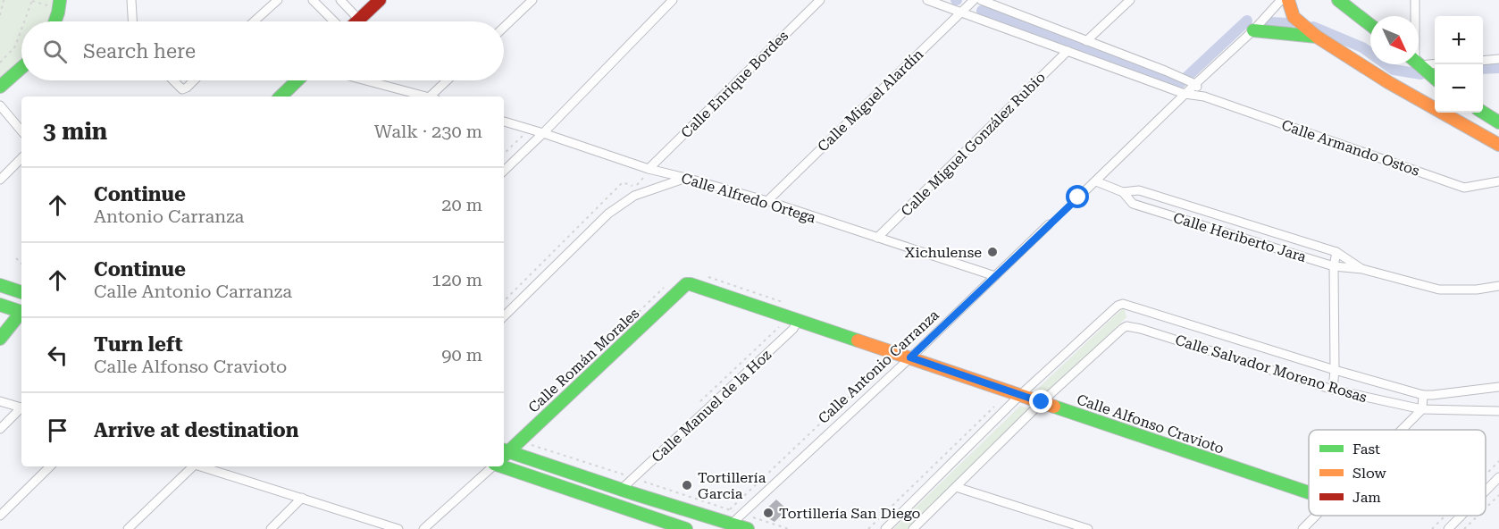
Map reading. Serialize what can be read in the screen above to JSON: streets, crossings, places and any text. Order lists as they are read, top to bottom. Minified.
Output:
{"streets":{"street":["Calle Enrique Bordes","Calle Miguel Alardín","Calle Miguel González Rubio","Calle Armando Ostos","Calle Alfredo Ortega","Calle Heriberto Jara","Calle Román Morales","Calle Antonio Carranza","Calle Salvador Moreno Rosas","Calle Manuel de la Hoz","Calle Alfonso Cravioto"]},"crossings":[["Calle Enrique Bordes","Calle Alfredo Ortega"],["Calle Miguel Alardín","Calle Armando Ostos"],["Calle Miguel Alardín","Calle Alfredo Ortega"],["Calle Miguel González Rubio","Calle Armando Ostos"],["Calle Miguel González Rubio","Calle Alfredo Ortega"],["Calle Alfredo Ortega","Calle Antonio Carranza"],["Calle Román Morales","Calle Alfonso Cravioto"],["Calle Antonio Carranza","Calle Alfonso Cravioto"],["Calle Salvador Moreno Rosas","Calle Alfonso Cravioto"],["Calle Manuel de la Hoz","Calle Alfonso Cravioto"]],"places":["Xichulense","Tortillería Garcia","Tortillería San Diego"],"legend":["Fast","Slow","Jam"],"north":"bottom right","page":{"map_buttons":["+","−"],"search":"Search here","heading":["3 min","Walk · 230 m"],"list":[["Continue","Antonio Carranza","20 m"],["Continue","Calle Antonio Carranza","120 m"],["Turn left","Calle Alfonso Cravioto","90 m"],"Arrive at destination"]}}
